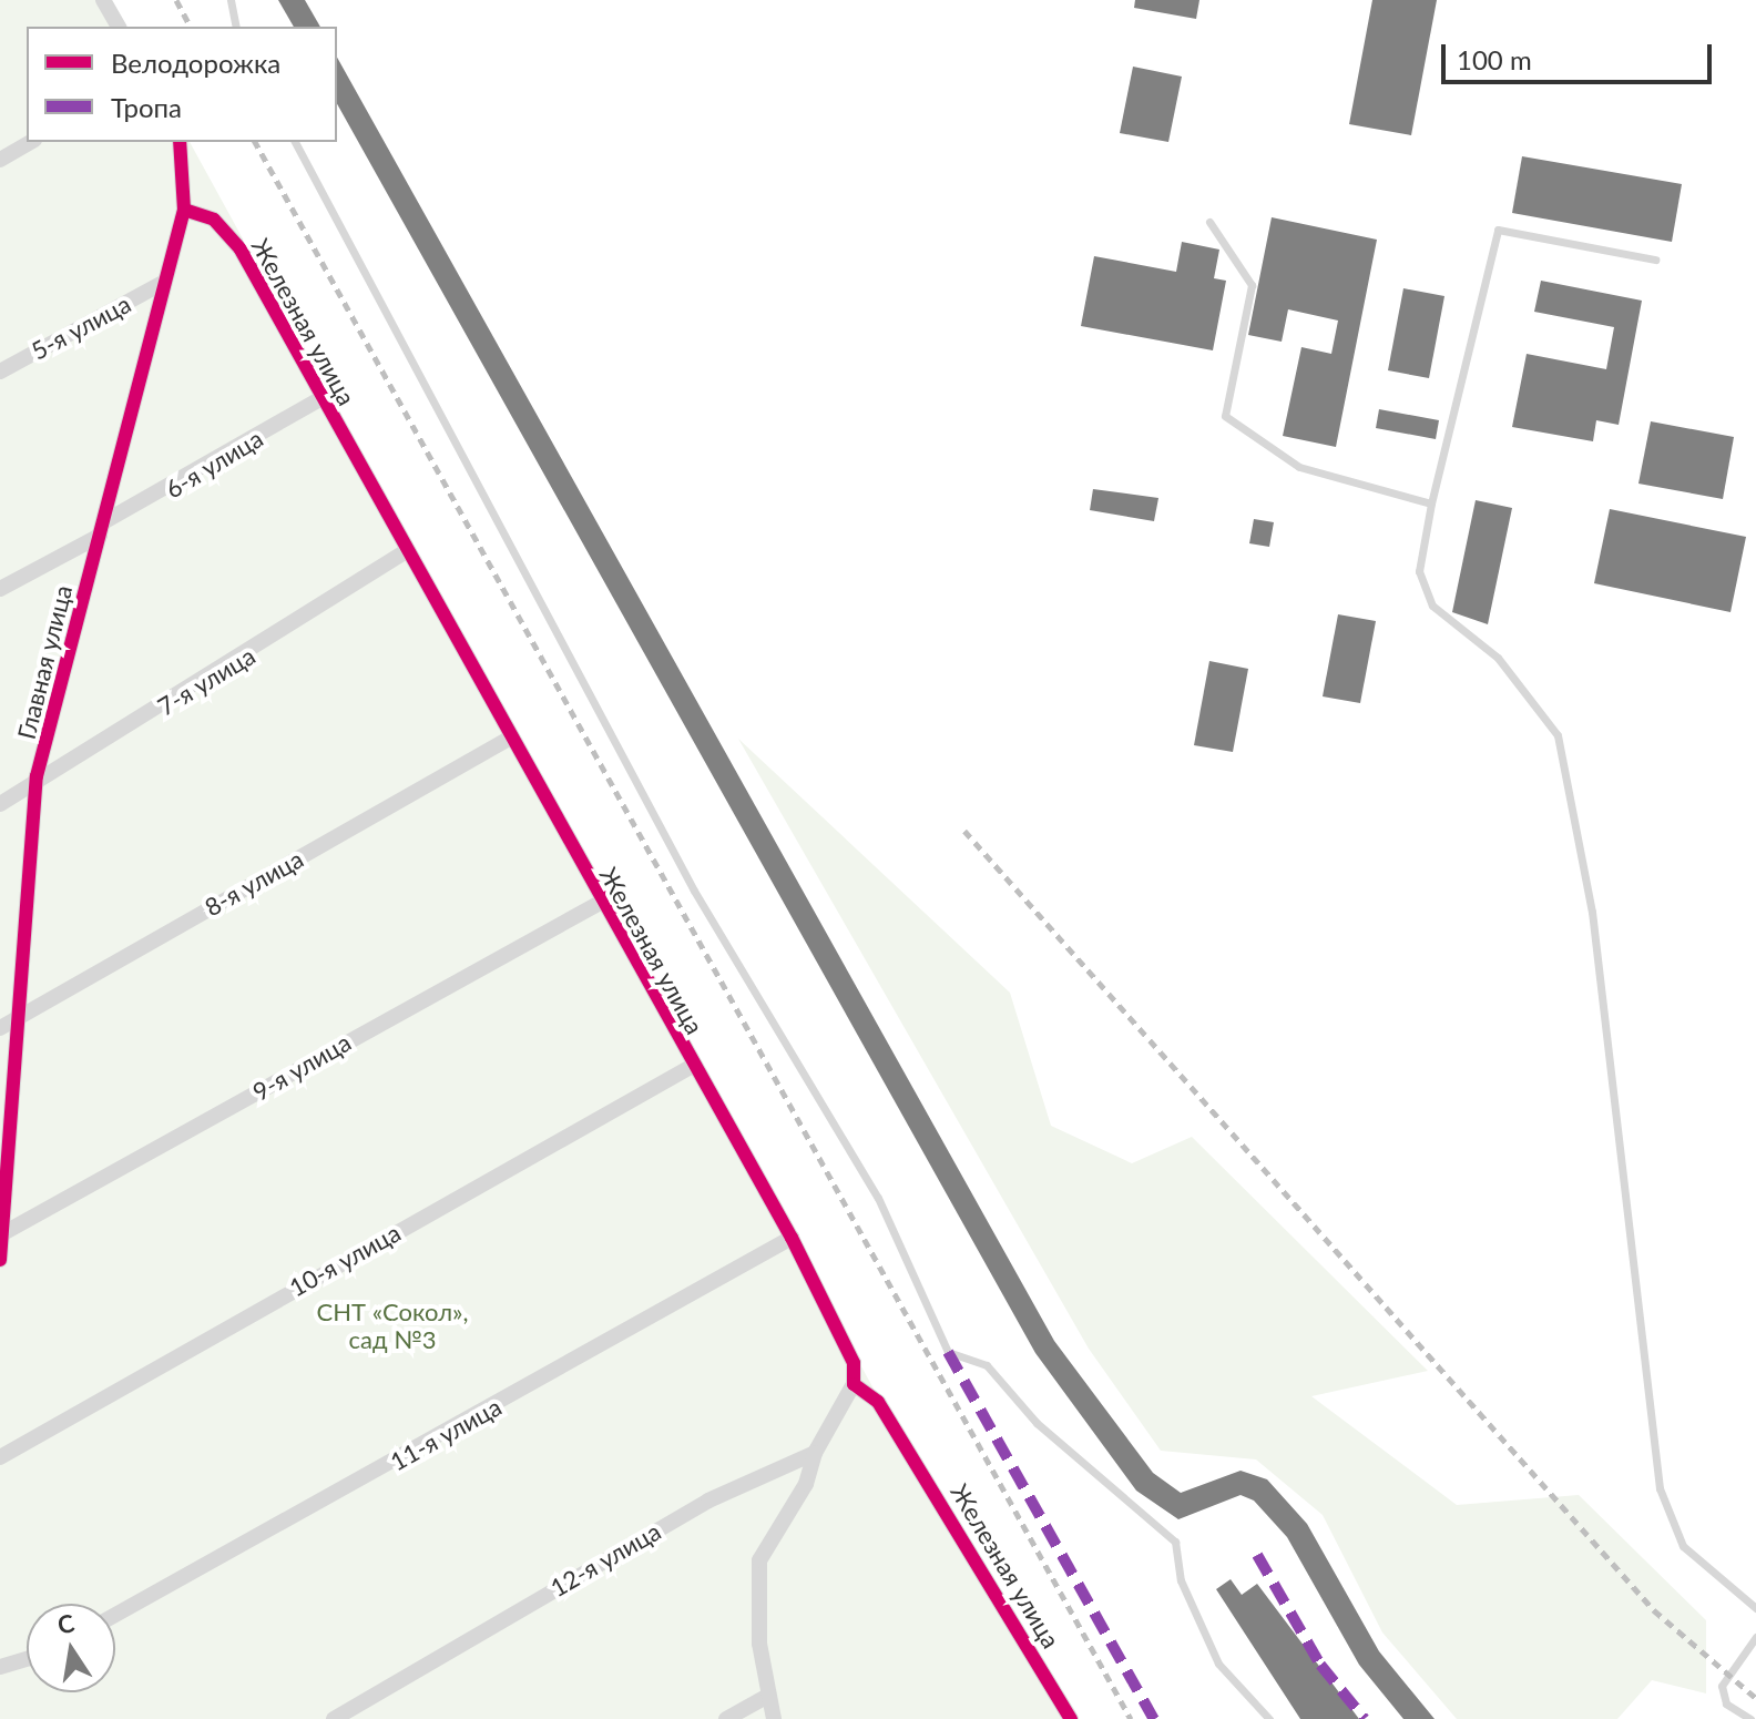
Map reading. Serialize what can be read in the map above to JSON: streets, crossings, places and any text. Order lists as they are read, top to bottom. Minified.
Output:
{"streets":{"street":["Железная улица","5-я улица","6-я улица","Главная улица","7-я улица","8-я улица","9-я улица","10-я улица","11-я улица","12-я улица"]},"crossings":[["Железная улица","6-я улица"],["Железная улица","Главная улица"],["Железная улица","7-я улица"],["Железная улица","8-я улица"],["Железная улица","9-я улица"],["Железная улица","10-я улица"],["Железная улица","11-я улица"],["5-я улица","Главная улица"],["6-я улица","Главная улица"],["Главная улица","7-я улица"],["Главная улица","8-я улица"],["Главная улица","9-я улица"]],"parks":["СНТ «Сокол», сад №3"],"legend":["Велодорожка","Тропа"],"scale_bar":"100 m","north":"top"}
